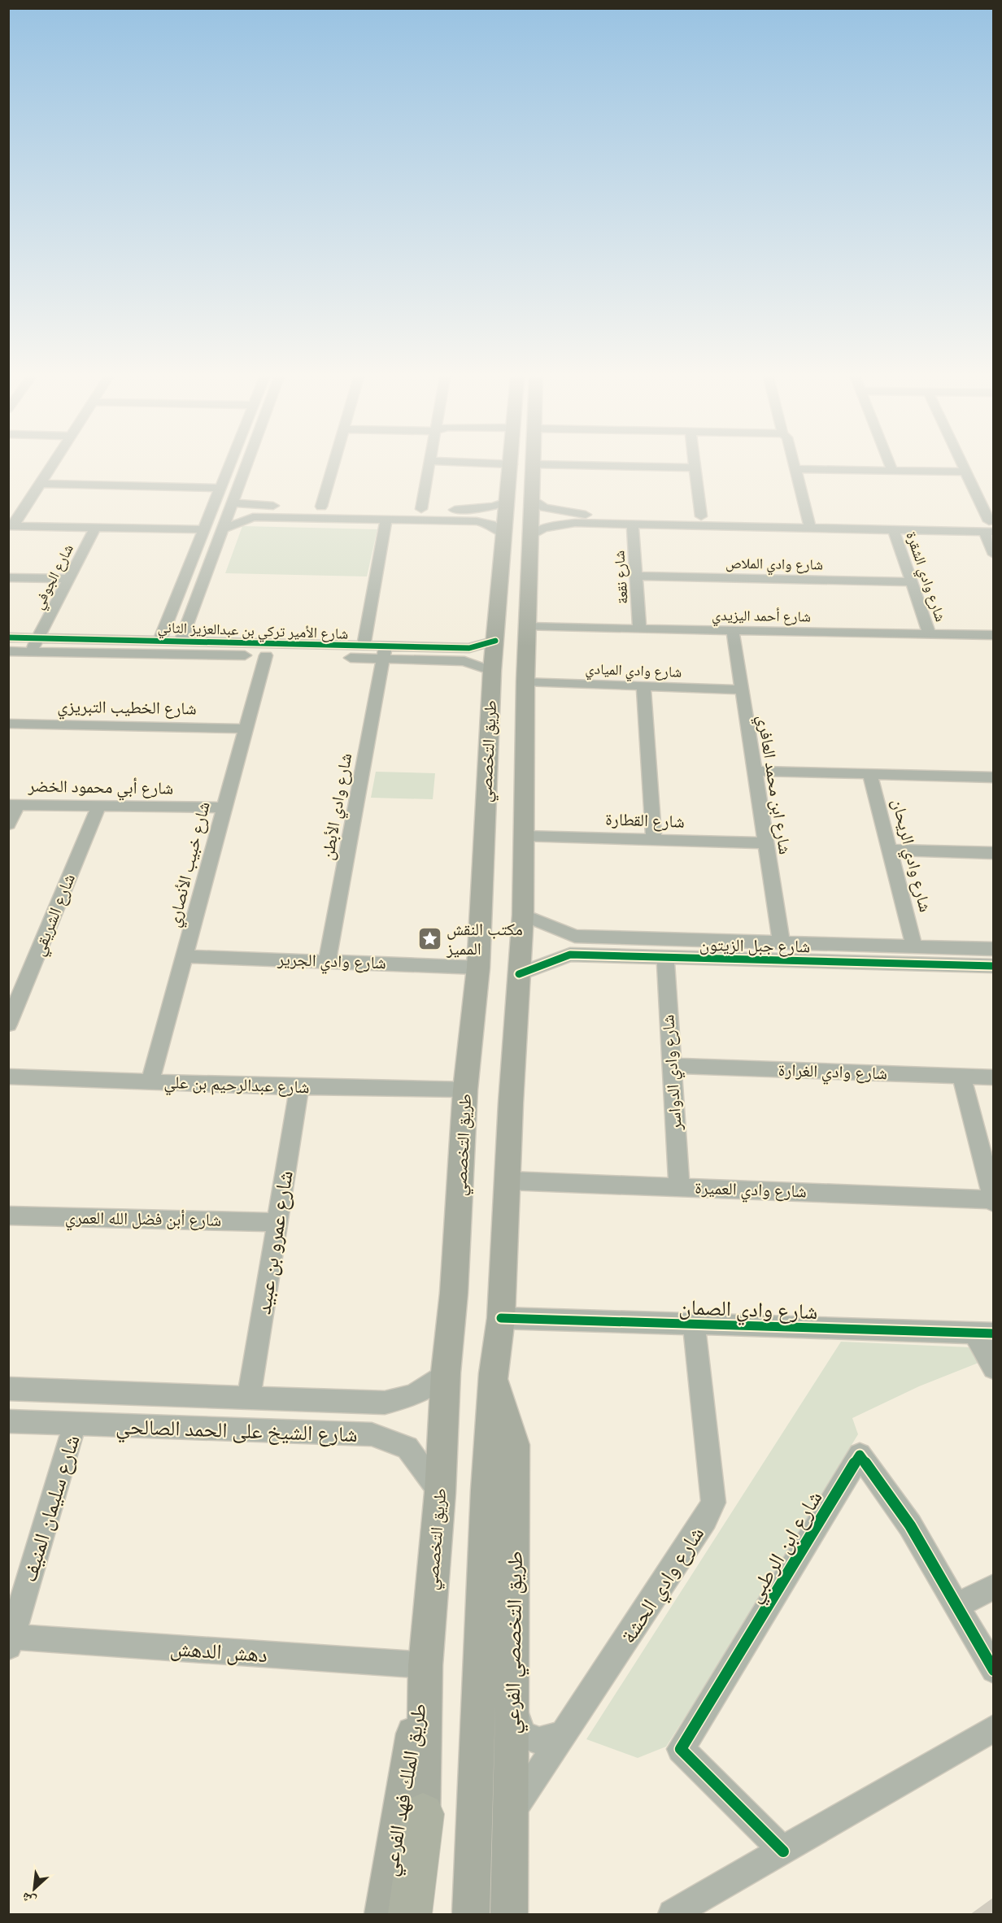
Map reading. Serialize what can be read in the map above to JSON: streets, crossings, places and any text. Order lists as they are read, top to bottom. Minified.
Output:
{"streets":{"main road":["طريق التخصصي","طريق التخصصي الفرعي","طريق الملك فهد الفرعي"],"street":["شارع وادي الملاص","شارع الجوفي","شارع وادي الشقرة","شارع نقعة","شارع أحمد اليزيدي","شارع الأمير تركي بن عبدالعزيز الثاني","شارع وادي الميادي","شارع الخطيب التبريزي","شارع ابن محمد العافري","شارع أبي محمود الخضر","شارع وادي الأبطن","شارع القطارة","شارع وادي الريحان","شارع خبيب الأنصاري","شارع الشريقي","شارع جبل الزيتون","شارع وادي الجرير","شارع وادي الغرارة","شارع وادي الدواسر","شارع عبدالرحيم بن علي","شارع وادي العميرة","شارع أبن فضل الله العمري","شارع عمرو بن عبيد","شارع وادي الصمان","شارع الشيخ على الحمد الصالحي","شارع سليمان المنيف","شارع ابن الرطبي","شارع وادي الحشة","دهش الدهش"]},"crossings":[["شارع وادي الملاص","شارع وادي الشقرة"],["شارع وادي الملاص","شارع نقعة"],["شارع الجوفي","شارع الأمير تركي بن عبدالعزيز الثاني"],["شارع وادي الشقرة","شارع أحمد اليزيدي"],["شارع نقعة","شارع أحمد اليزيدي"],["شارع أحمد اليزيدي","طريق التخصصي"],["شارع أحمد اليزيدي","شارع ابن محمد العافري"],["شارع الأمير تركي بن عبدالعزيز الثاني","طريق التخصصي"],["شارع الأمير تركي بن عبدالعزيز الثاني","شارع وادي الأبطن"],["شارع الأمير تركي بن عبدالعزيز الثاني","شارع خبيب الأنصاري"],["شارع وادي الميادي","طريق التخصصي"],["شارع وادي الميادي","شارع ابن محمد العافري"],["شارع الخطيب التبريزي","شارع خبيب الأنصاري"],["طريق التخصصي","شارع القطارة"],["طريق التخصصي","شارع جبل الزيتون"],["طريق التخصصي","شارع وادي الجرير"],["طريق التخصصي","شارع عبدالرحيم بن علي"],["طريق التخصصي","شارع وادي العميرة"],["طريق التخصصي","شارع وادي الصمان"],["طريق التخصصي","شارع الشيخ على الحمد الصالحي"],["طريق التخصصي","طريق التخصصي الفرعي"],["طريق التخصصي","دهش الدهش"],["طريق التخصصي","طريق الملك فهد الفرعي"],["شارع ابن محمد العافري","شارع القطارة"],["شارع ابن محمد العافري","شارع جبل الزيتون"],["شارع أبي محمود الخضر","شارع خبيب الأنصاري"],["شارع أبي محمود الخضر","شارع الشريقي"],["شارع وادي الأبطن","شارع وادي الجرير"],["شارع وادي الريحان","شارع جبل الزيتون"],["شارع خبيب الأنصاري","شارع وادي الجرير"],["شارع خبيب الأنصاري","شارع عبدالرحيم بن علي"],["شارع جبل الزيتون","شارع وادي الدواسر"],["شارع وادي الغرارة","شارع وادي الدواسر"],["شارع وادي الدواسر","شارع وادي العميرة"],["شارع عبدالرحيم بن علي","شارع عمرو بن عبيد"],["شارع أبن فضل الله العمري","شارع عمرو بن عبيد"],["شارع عمرو بن عبيد","شارع الشيخ على الحمد الصالحي"],["شارع وادي الصمان","شارع وادي الحشة"],["شارع الشيخ على الحمد الصالحي","شارع سليمان المنيف"],["شارع سليمان المنيف","دهش الدهش"],["شارع وادي الحشة","طريق التخصصي الفرعي"],["دهش الدهش","طريق الملك فهد الفرعي"]],"places":{"place":["مكتب النقش المميز"]},"north":"bottom left"}
